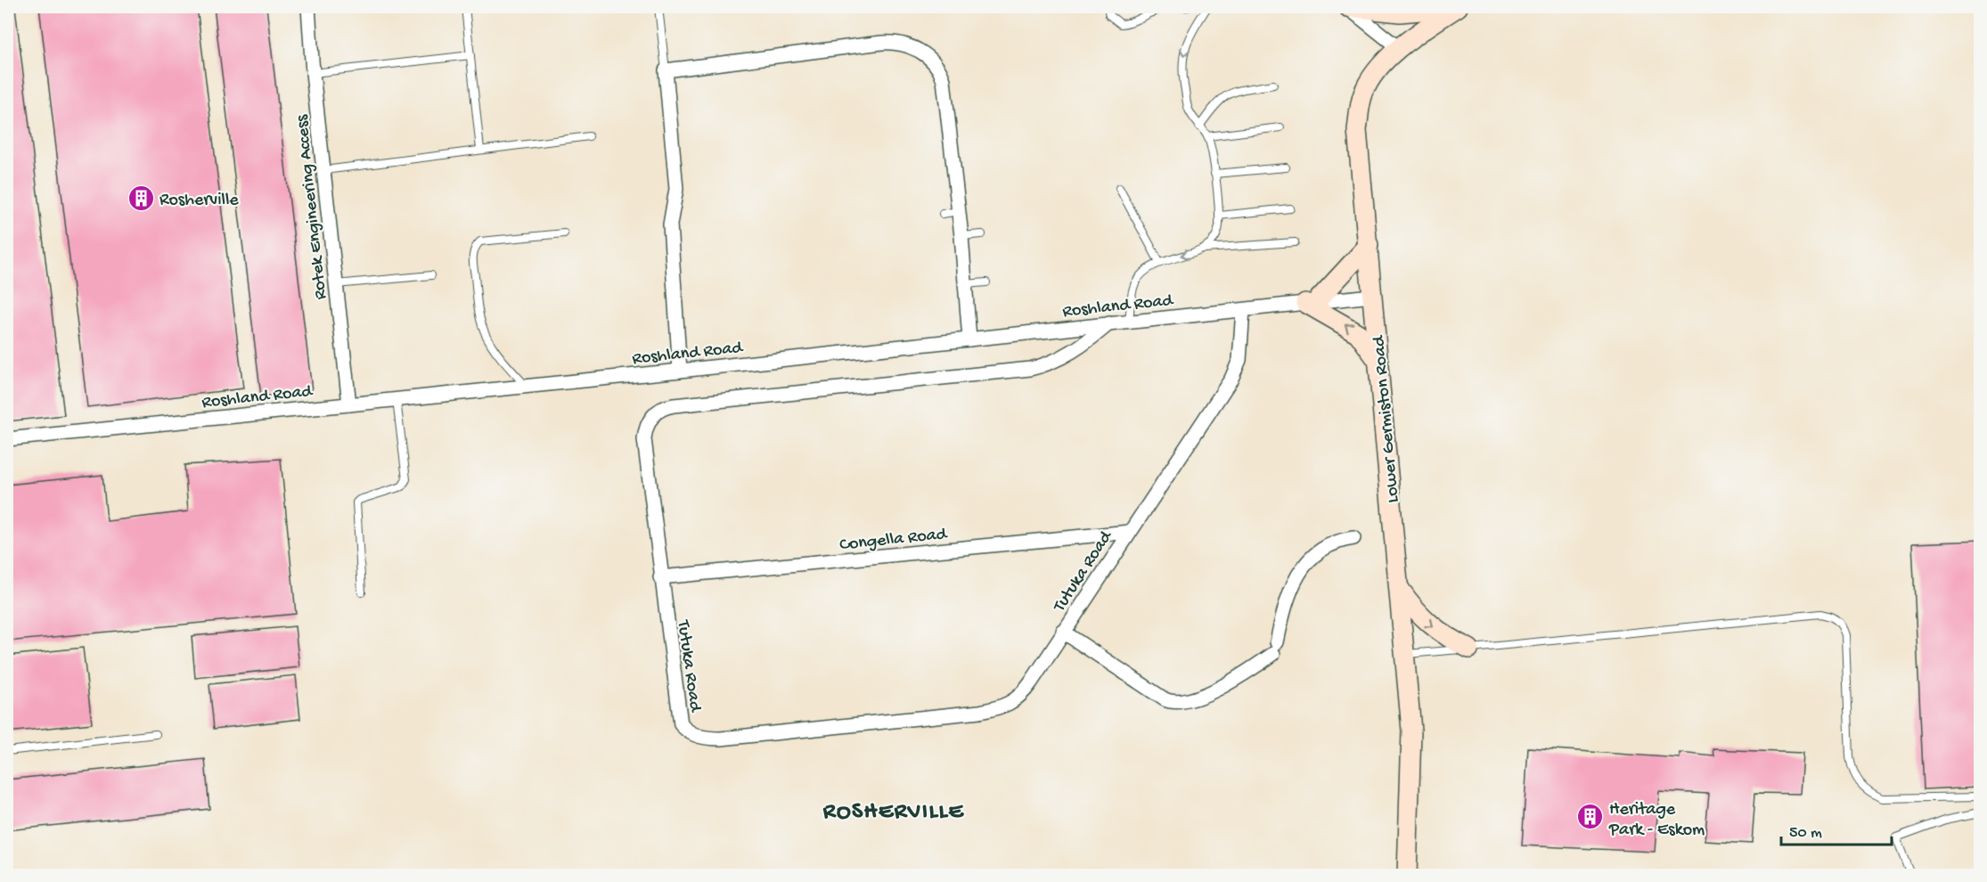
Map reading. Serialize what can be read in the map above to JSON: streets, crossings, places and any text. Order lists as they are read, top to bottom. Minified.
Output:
{"streets":{"street":["Rotek Engineering Access","Roshland Road","Lower Germiston Road","Congella Road","Tutuka Road"]},"crossings":[["Rotek Engineering Access","Roshland Road"],["Roshland Road","Lower Germiston Road"],["Roshland Road","Tutuka Road"],["Congella Road","Tutuka Road"]],"districts":["ROSHERVILLE"],"places":{"building":["Rosherville","Heritage Park - Eskom"]},"scale_bar":"50 m"}
